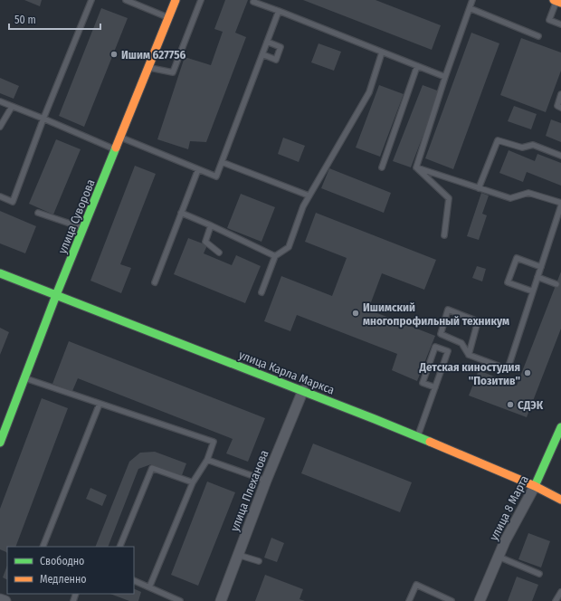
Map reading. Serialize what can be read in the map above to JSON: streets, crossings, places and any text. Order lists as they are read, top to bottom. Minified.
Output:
{"streets":{"main road":["улица Суворова","улица Карла Маркса","улица 8 Марта"],"street":["улица Плеханова"]},"crossings":[["улица Суворова","улица Карла Маркса"],["улица Карла Маркса","улица Плеханова"],["улица Карла Маркса","улица 8 Марта"]],"places":["Ишим 627756","Ишимский многопрофильный техникум","Детская киностудия \"Позитив\"","СДЭК"],"legend":["Свободно","Медленно"],"scale_bar":"50 m"}
